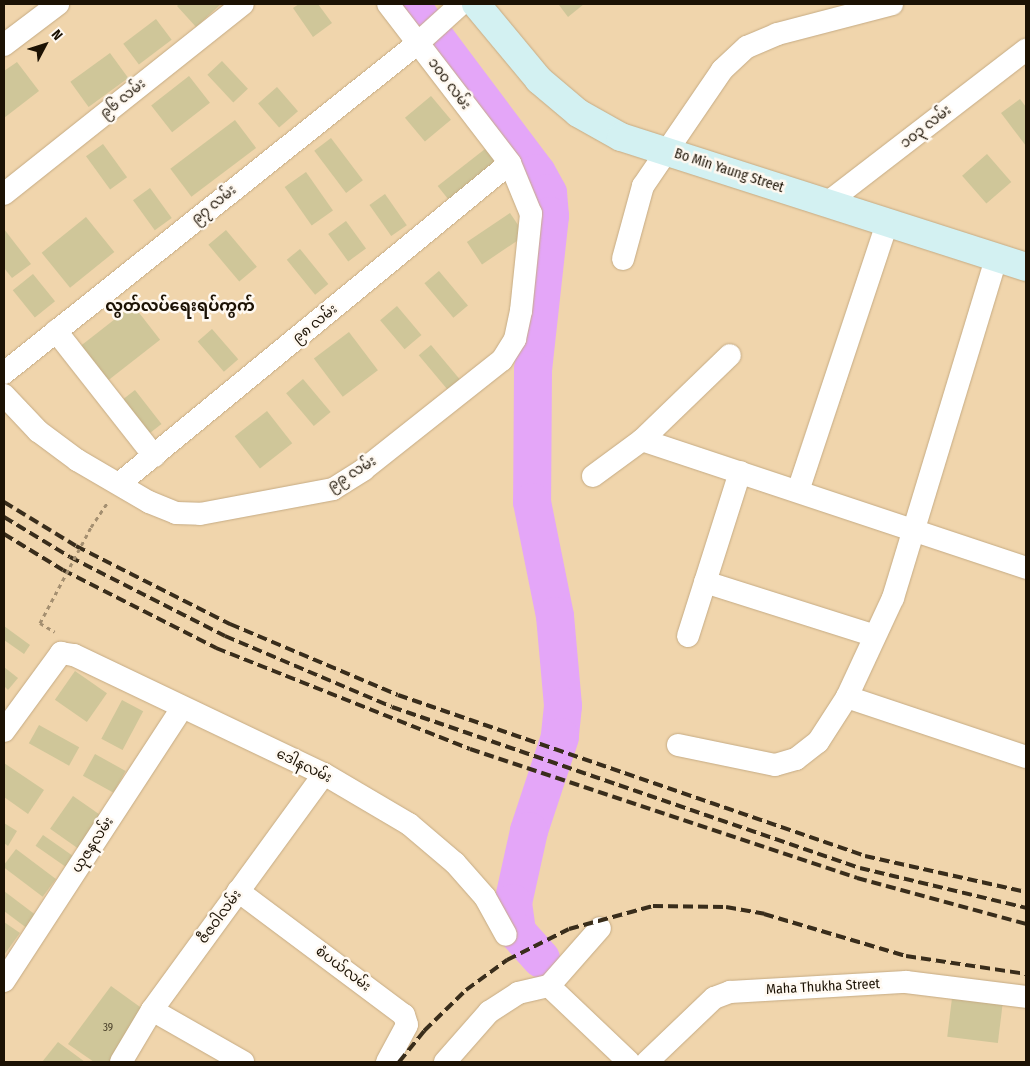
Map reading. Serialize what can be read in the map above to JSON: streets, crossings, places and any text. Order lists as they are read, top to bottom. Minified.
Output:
{"streets":{"main road":["Bo Min Yaung Street"],"street":["၁၀၀ လမ်း","၉၆ လမ်း","၁၀၃ လမ်း","၉၇ လမ်း","၉၈ လမ်း","၉၉ လမ်း","ဒေါနလမ်း","ယုဇနလမ်း","ဇီဇဝါလမ်း","စံပယ်လမ်း","Maha Thukha Street"]},"crossings":[["၁၀၀ လမ်း","၉၇ လမ်း"],["၁၀၀ လမ်း","၉၈ လမ်း"],["၁၀၀ လမ်း","၉၉ လမ်း"],["၁၀၃ လမ်း","Bo Min Yaung Street"],["၉၈ လမ်း","၉၉ လမ်း"],["ဒေါနလမ်း","ယုဇနလမ်း"],["ဒေါနလမ်း","ဇီဇဝါလမ်း"],["ဇီဇဝါလမ်း","စံပယ်လမ်း"]],"districts":["လွတ်လပ်ရေးရပ်ကွက်"],"house_numbers":["39"],"north":"top right"}
